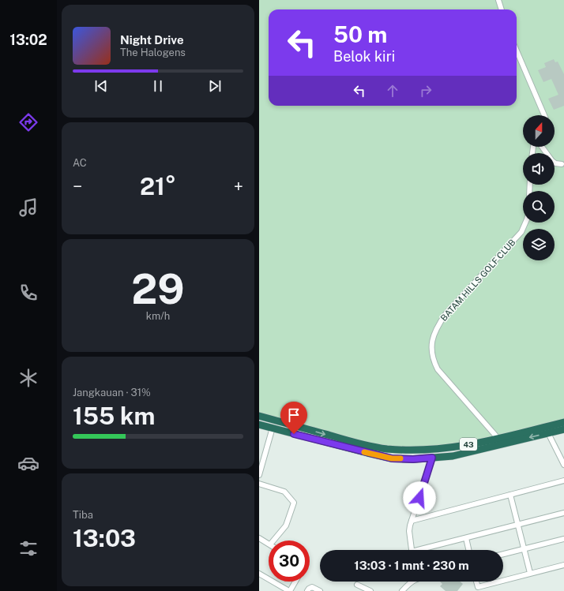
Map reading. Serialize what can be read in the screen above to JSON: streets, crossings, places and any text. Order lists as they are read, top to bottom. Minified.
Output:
{"streets":{"highway":["43"],"street":["BATAM HILLS GOLF CLUB"]},"crossings":[["BATAM HILLS GOLF CLUB","43"]],"north":"top","page":{"tabs":"13:02","turn":["50 m","Belok kiri"],"song":["Night Drive","The Halogens"],"tile":["AC",["29","km/h"],["Jangkauan · 31%","155 km"],["Tiba","13:03"]],"heat":["−","21°","+"],"limit":"30","trip":"13:03 · 1 mnt · 230 m"}}
